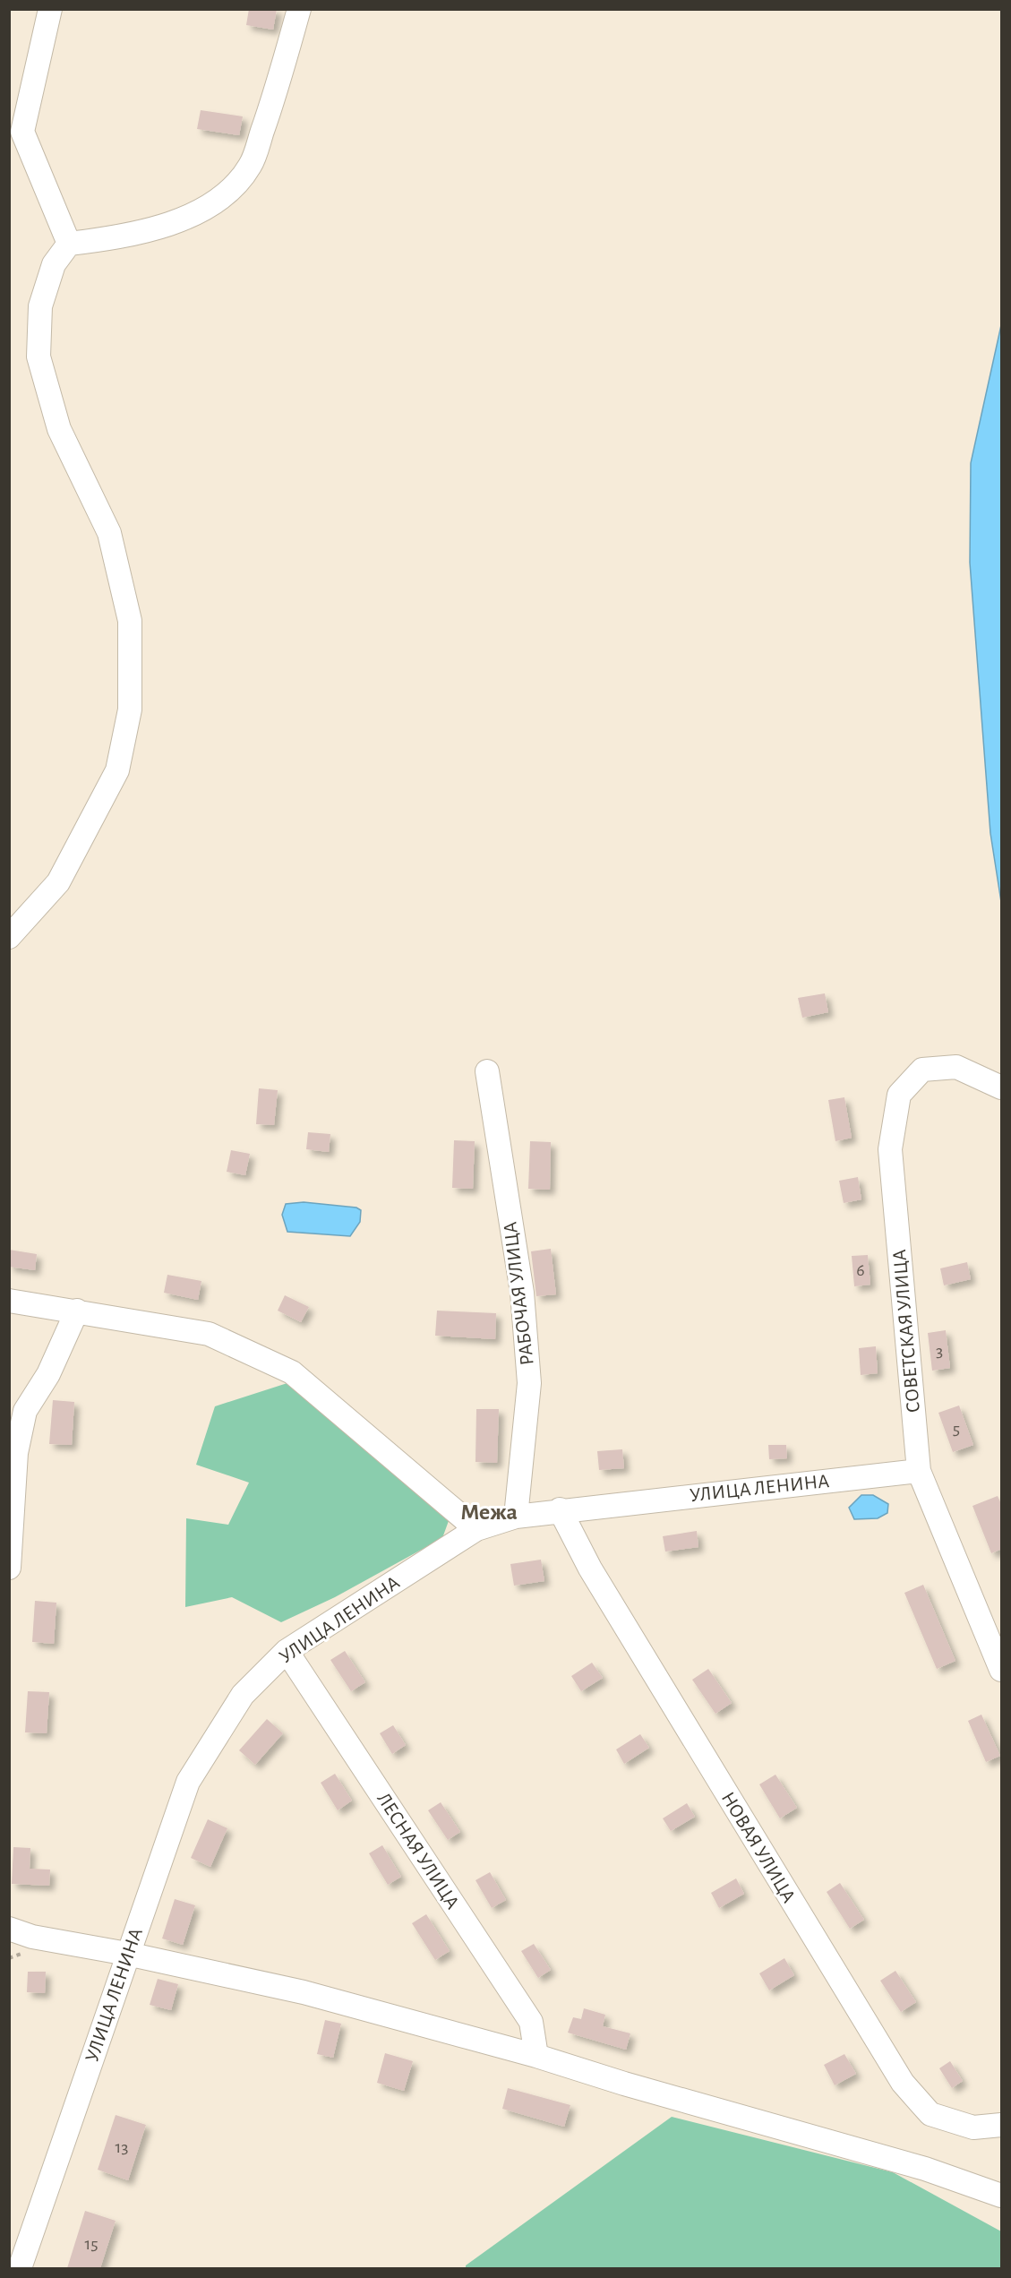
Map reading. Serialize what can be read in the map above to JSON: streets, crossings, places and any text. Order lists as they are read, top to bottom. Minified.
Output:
{"streets":{"street":["РАБОЧАЯ УЛИЦА","СОВЕТСКАЯ УЛИЦА","УЛИЦА ЛЕНИНА","НОВАЯ УЛИЦА","ЛЕСНАЯ УЛИЦА"]},"crossings":[["РАБОЧАЯ УЛИЦА","УЛИЦА ЛЕНИНА"],["СОВЕТСКАЯ УЛИЦА","УЛИЦА ЛЕНИНА"],["УЛИЦА ЛЕНИНА","НОВАЯ УЛИЦА"],["УЛИЦА ЛЕНИНА","ЛЕСНАЯ УЛИЦА"]],"districts":["Межа"],"house_numbers":["6","3","5","13","15"]}
